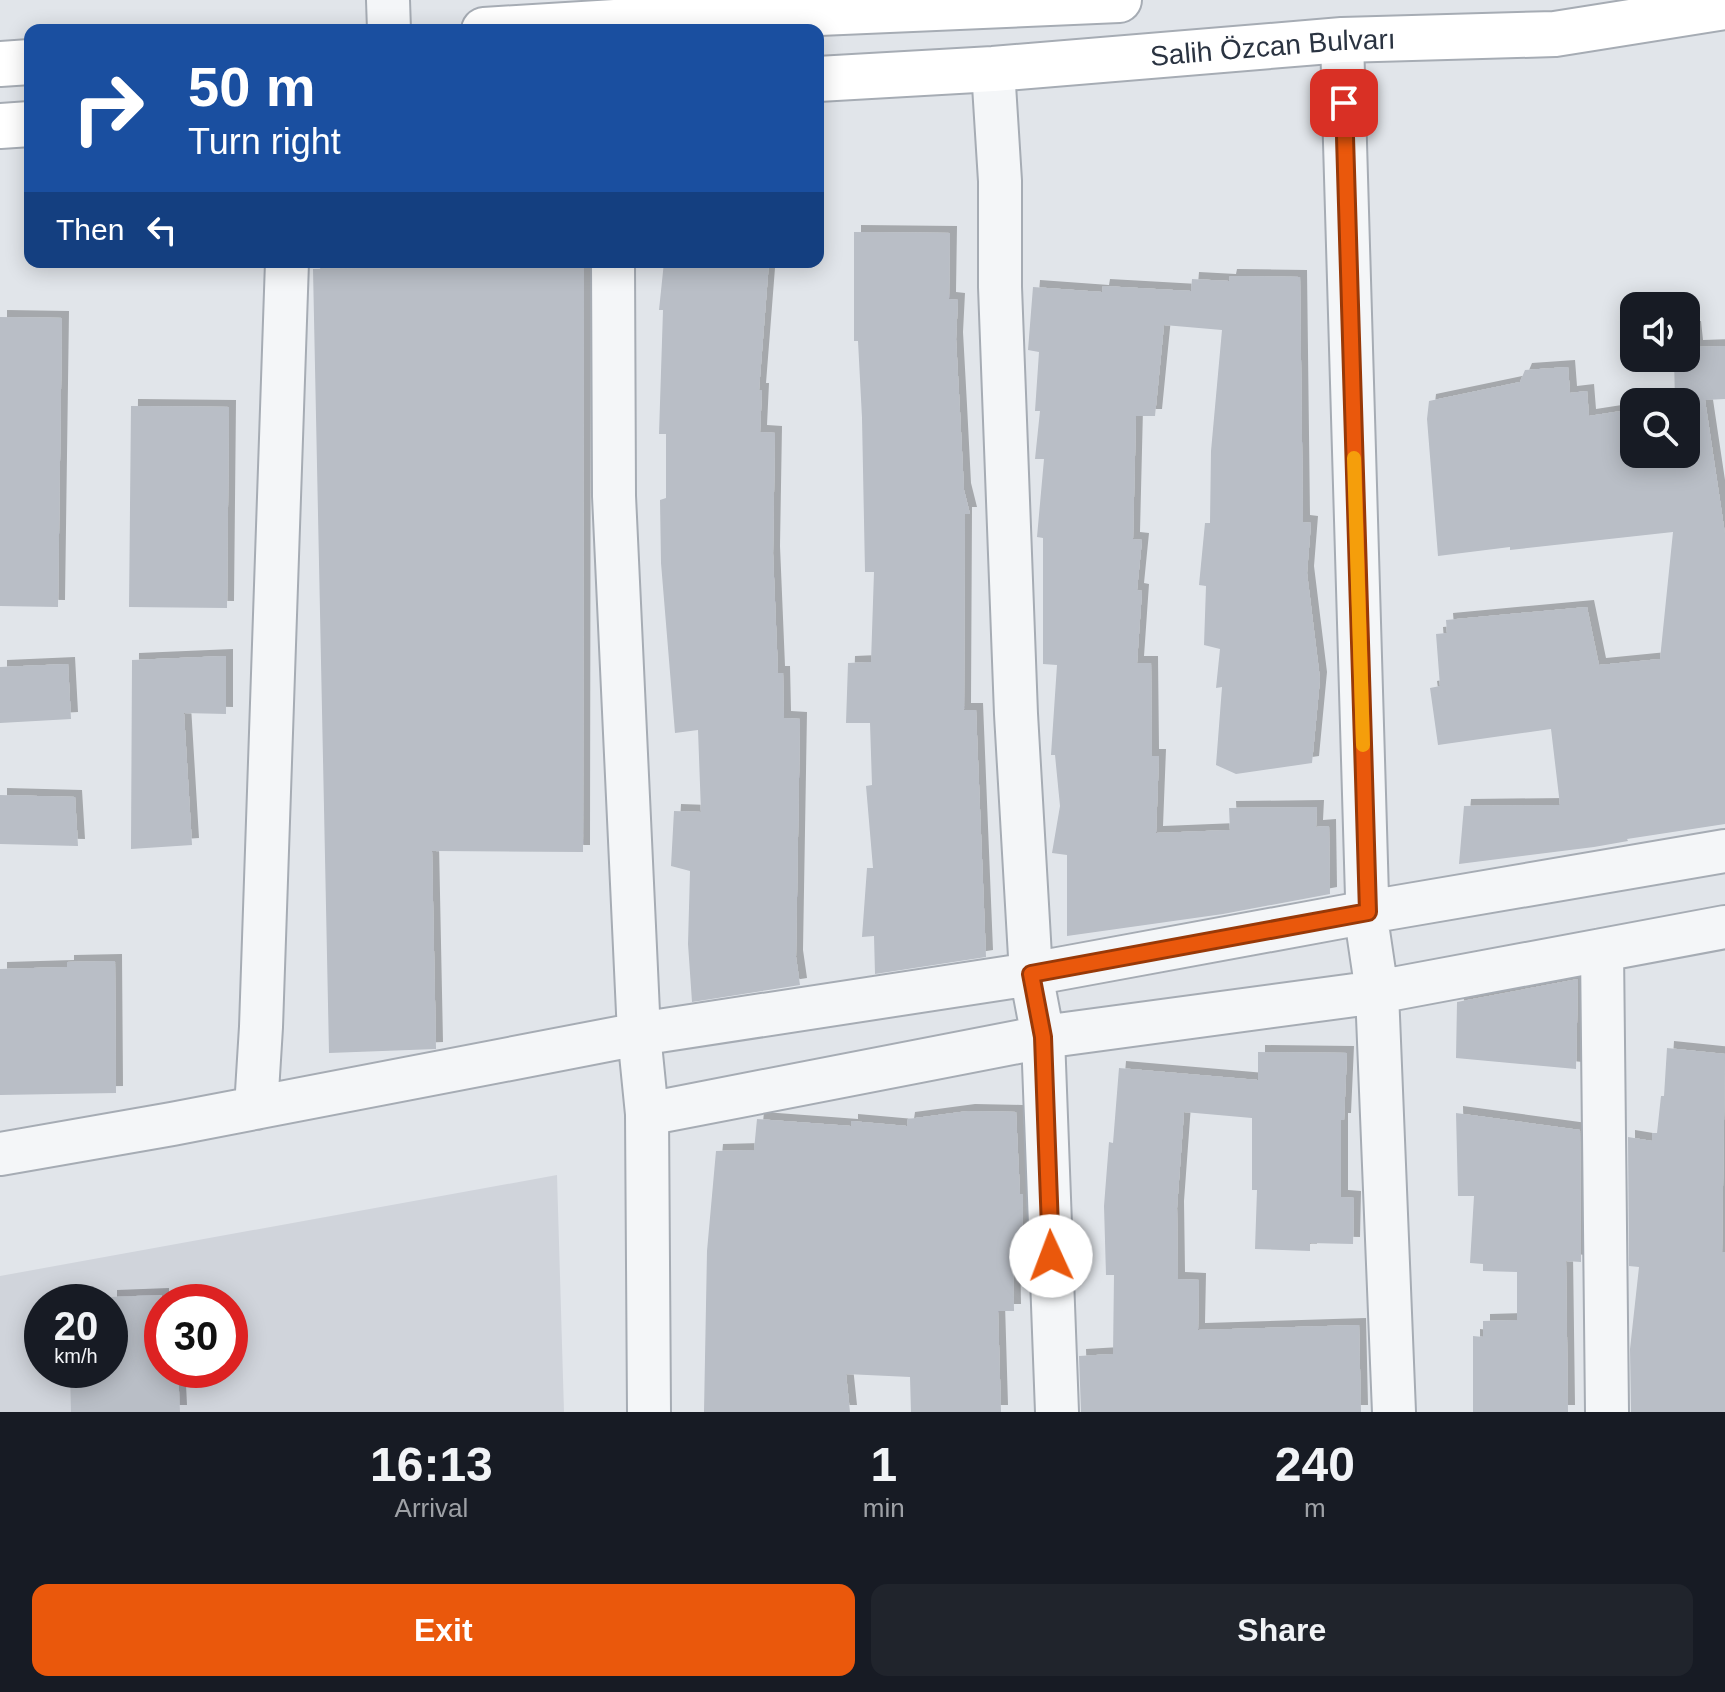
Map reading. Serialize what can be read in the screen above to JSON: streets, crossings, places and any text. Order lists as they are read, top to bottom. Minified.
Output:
{"streets":{"main road":["Salih Özcan Bulvarı"]},"page":{"turn":["50 m","Turn right"],"then":"Then","speed":"20 km/h","limit":"30","eta":["16:13","Arrival","1","min","240","m"],"buttons":["Exit","Share"]}}
